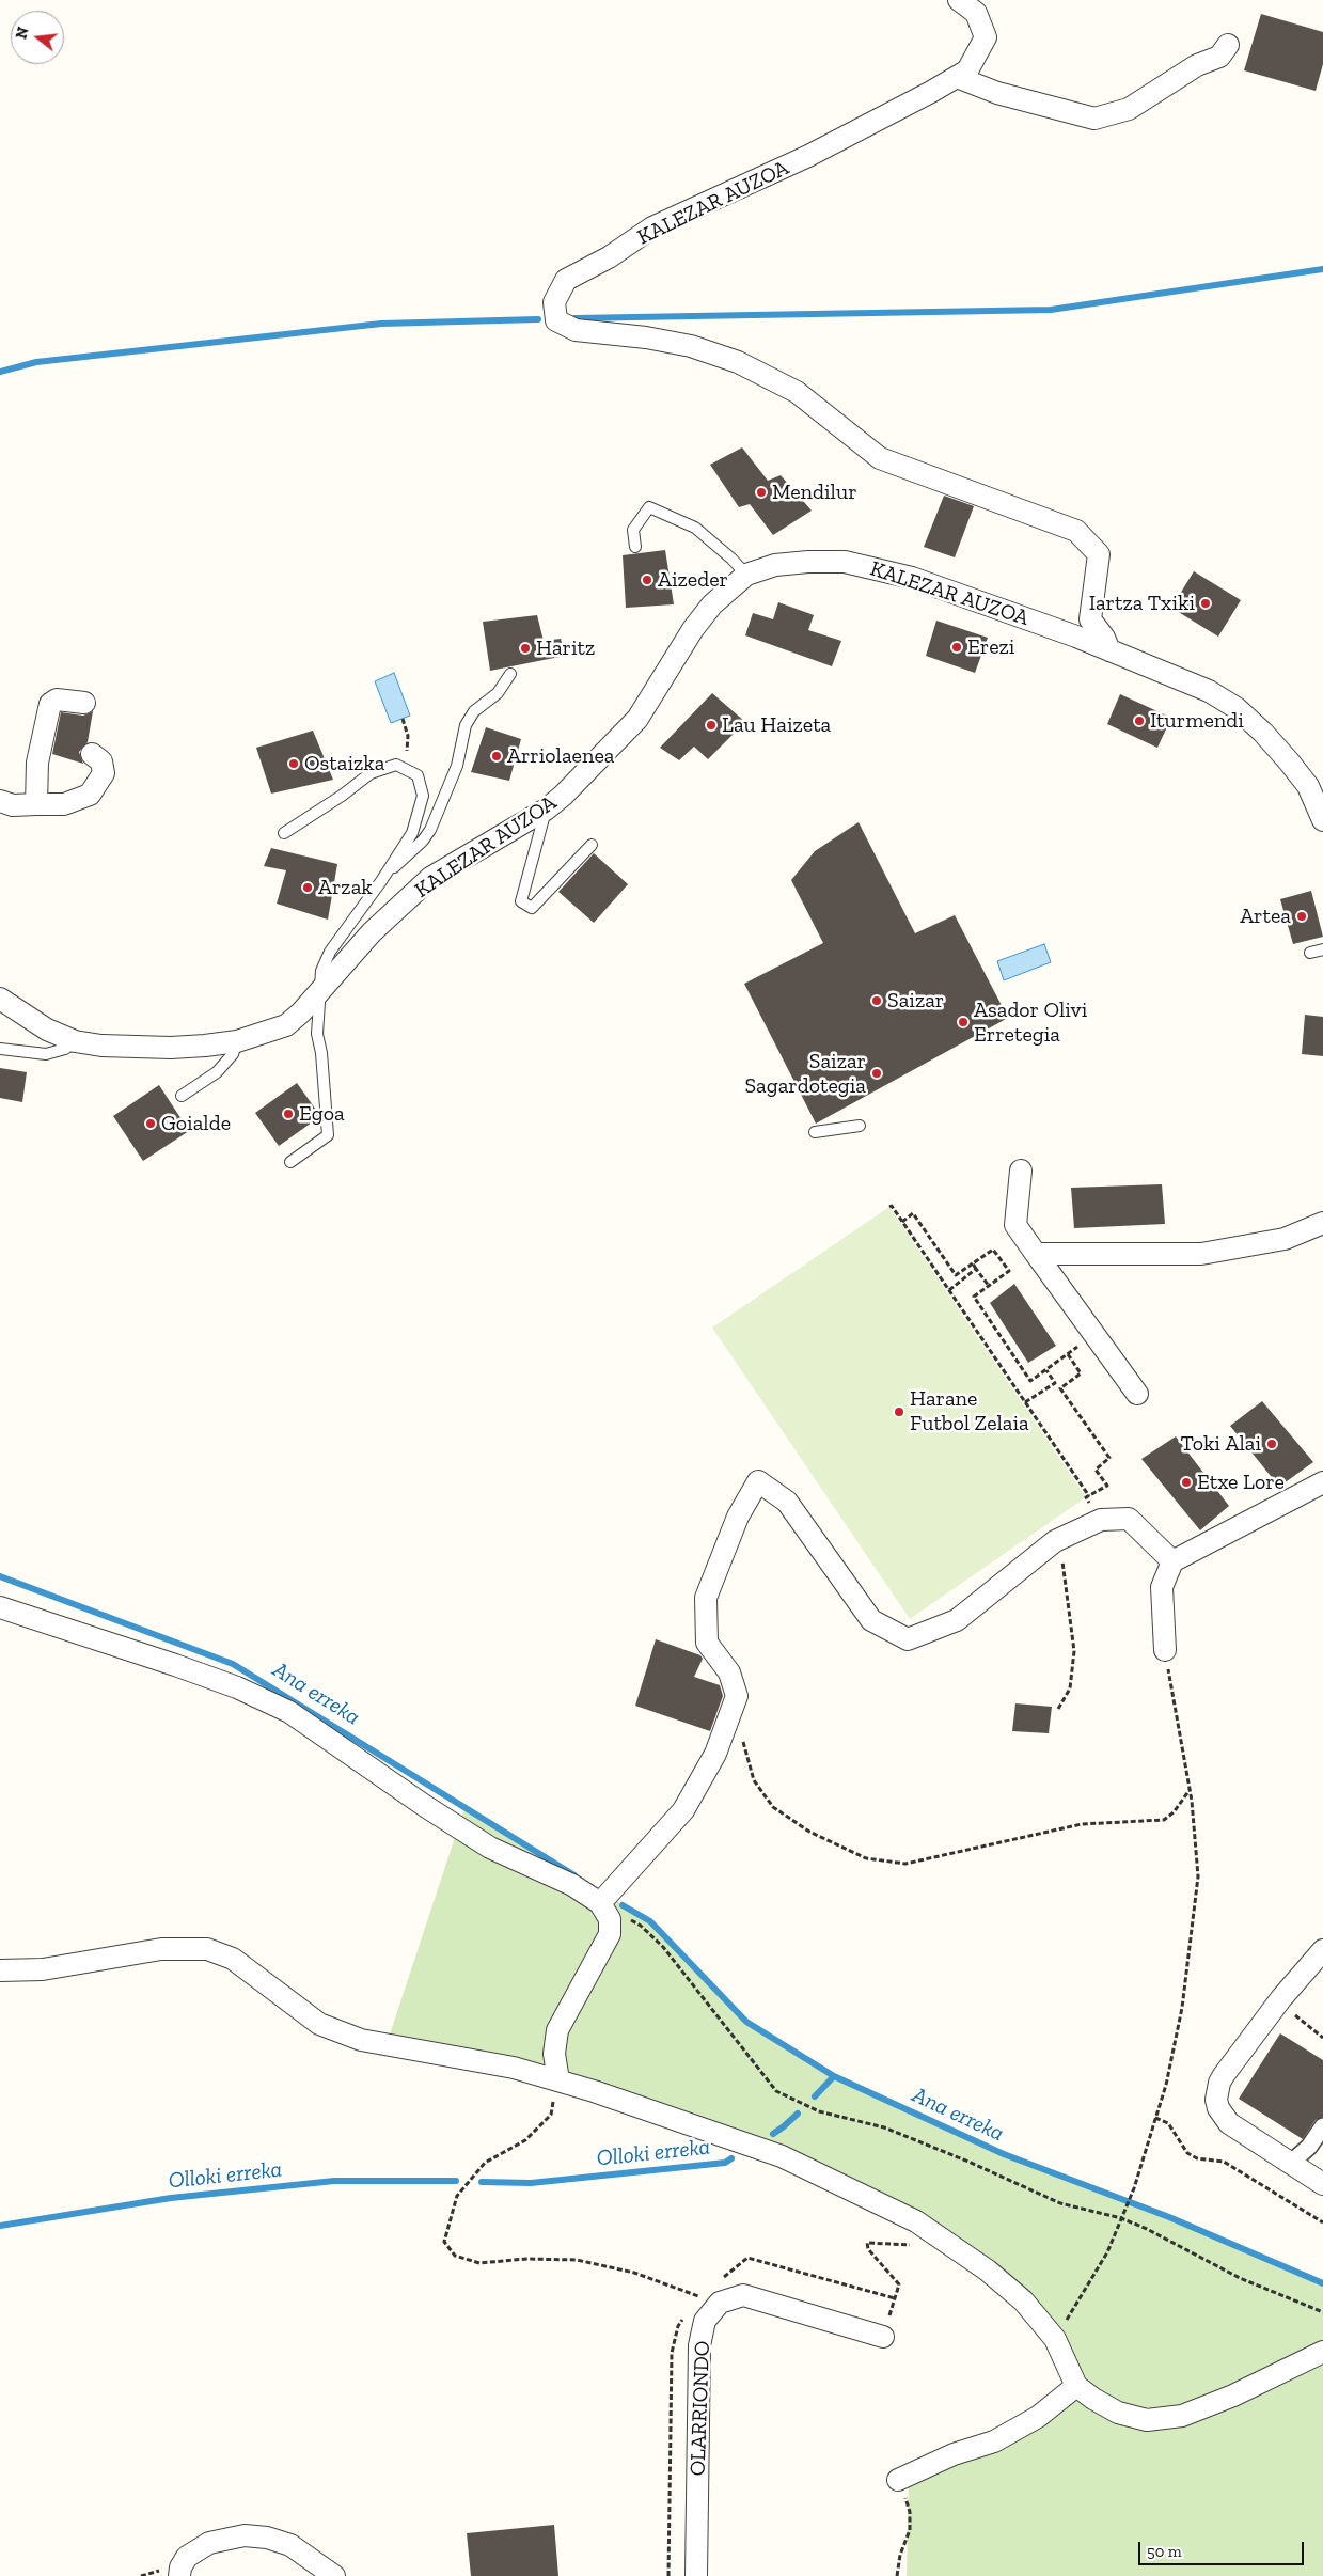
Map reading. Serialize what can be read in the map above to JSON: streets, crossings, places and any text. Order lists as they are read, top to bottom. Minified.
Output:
{"streets":{"street":["KALEZAR AUZOA","OLARRIONDO"]},"water":["Ana erreka","Olloki erreka"],"places":["Mendilur","Aizeder","Iartza Txiki","Erezi","Haritz","Iturmendi","Lau Haizeta","Arriolaenea","Ostaizka","Arzak","Artea","Saizar","Asador Olivi Erretegia","Saizar Sagardotegia","Egoa","Goialde","Harane Futbol Zelaia","Toki Alai","Etxe Lore"],"scale_bar":"50 m","north":"left"}
